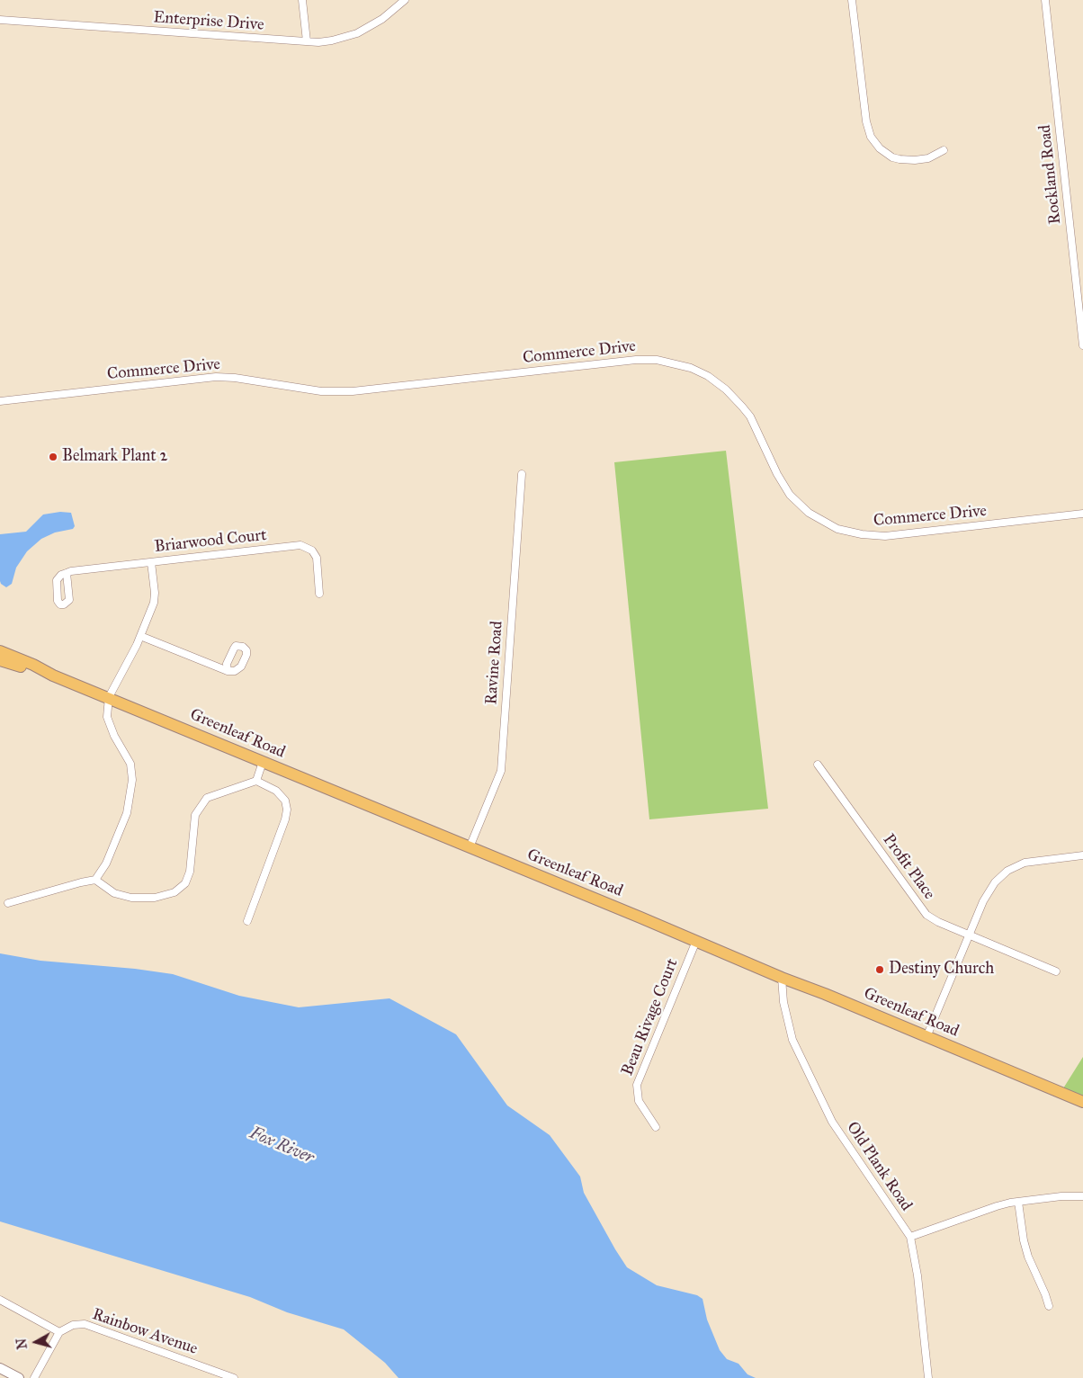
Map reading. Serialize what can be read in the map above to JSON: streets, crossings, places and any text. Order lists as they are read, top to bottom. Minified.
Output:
{"streets":{"main road":["Greenleaf Road"],"street":["Enterprise Drive","Rockland Road","Commerce Drive","Briarwood Court","Ravine Road","Profit Place","Beau Rivage Court","Old Plank Road","Rainbow Avenue"]},"crossings":[["Ravine Road","Greenleaf Road"],["Greenleaf Road","Beau Rivage Court"],["Greenleaf Road","Old Plank Road"]],"water":["Fox River"],"places":["Belmark Plant 2","Destiny Church"],"north":"left"}
